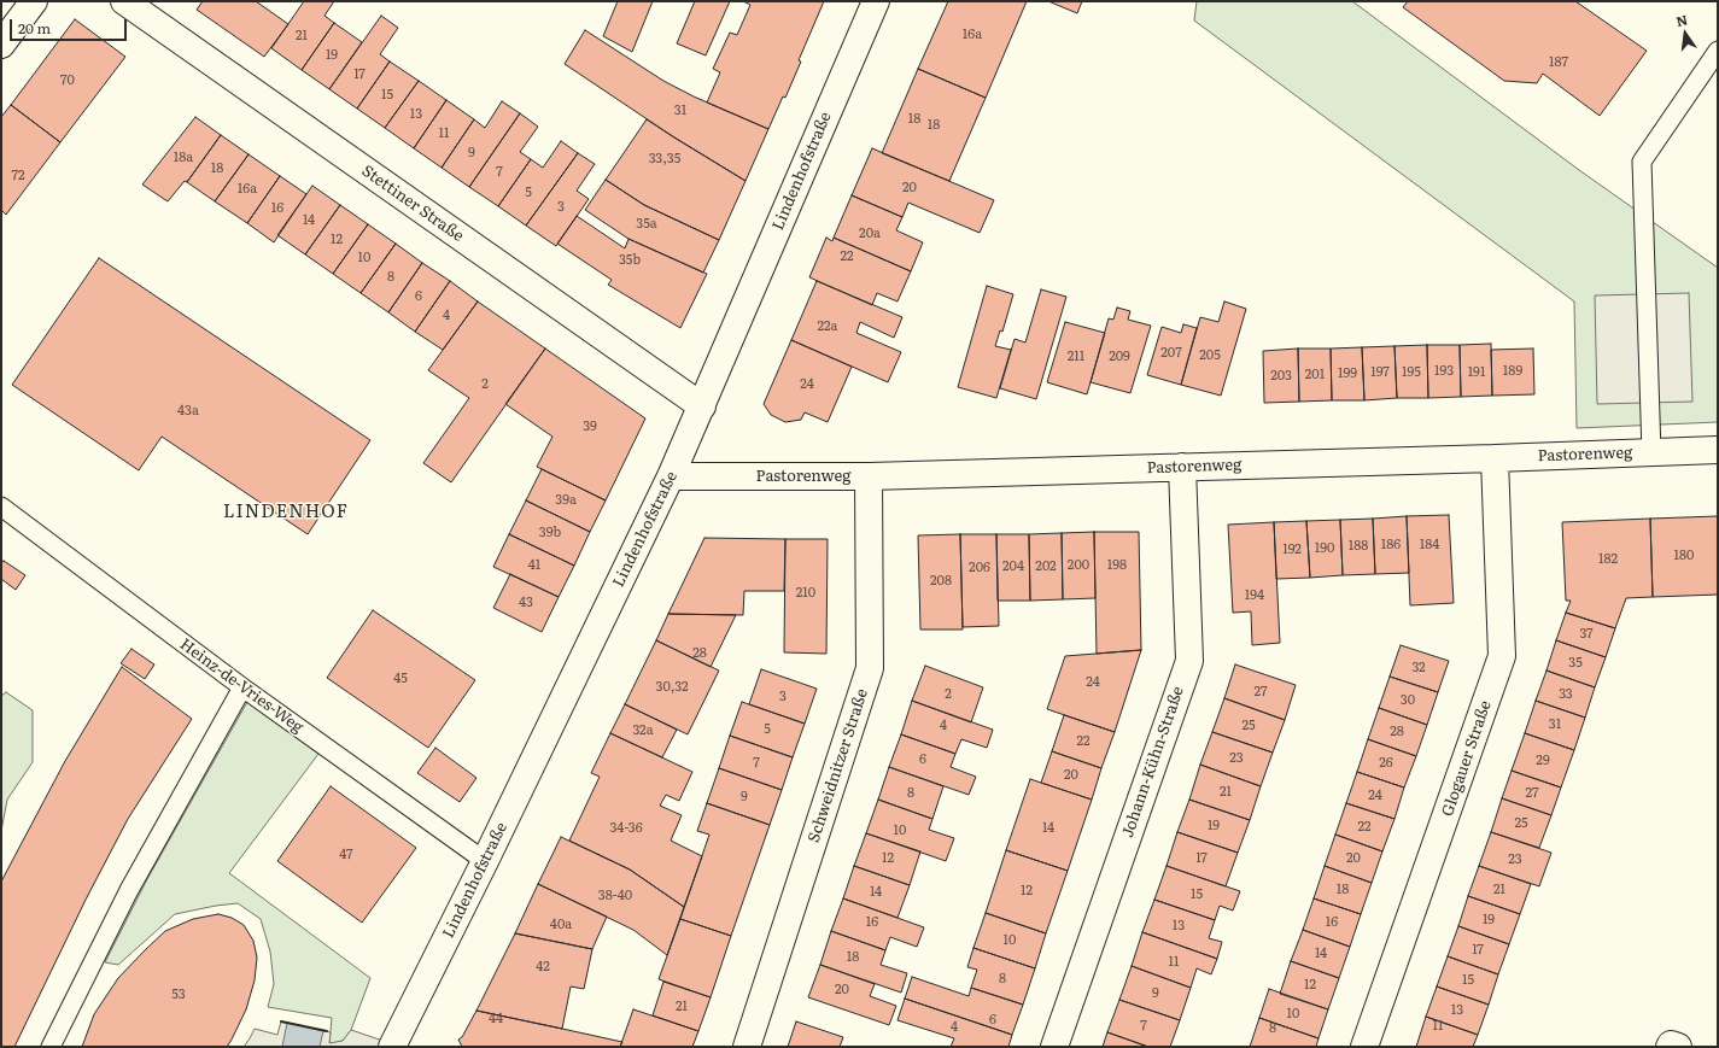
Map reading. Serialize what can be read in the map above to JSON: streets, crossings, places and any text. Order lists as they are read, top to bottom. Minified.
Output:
{"streets":{"street":["Lindenhofstraße","Stettiner Straße","Pastorenweg","Glogauer Straße","Johann-Kühn-Straße","Schweidnitzer Straße"],"lane":["Heinz-de-Vries-Weg"]},"crossings":[["Lindenhofstraße","Stettiner Straße"],["Lindenhofstraße","Pastorenweg"],["Lindenhofstraße","Heinz-de-Vries-Weg"],["Pastorenweg","Glogauer Straße"],["Pastorenweg","Johann-Kühn-Straße"],["Pastorenweg","Schweidnitzer Straße"]],"districts":["LINDENHOF"],"house_numbers":["16a","21","19","187","17","70","15","31","13","18","18","11","9","18a","33,35","18","7","72","20","16a","5","3","16","14","35a","20a","12","22","10","35b","8","6","4","22a","207","205","211","209","193","189","197","195","191","199","201","203","2","24","43a","39","39a","39b","186","184","188","190","192","180","182","41","200","198","204","202","206","208","210","194","43","37","28","35","32","45","24","30,32","27","2","33","3","30","31","4","25","5","32a","28","22","23","6","29","7","26","20","21","8","27","24","9","25","19","22","34-36","14","10","47","12","17","20","23","18","21","12","14","15","38-40","19","16","16","40a","13","10","17","14","18","11","42","8","15","12","20","9","53","21","13","10","44","6","7","11","4","8"],"scale_bar":"20 m","north":"top"}
